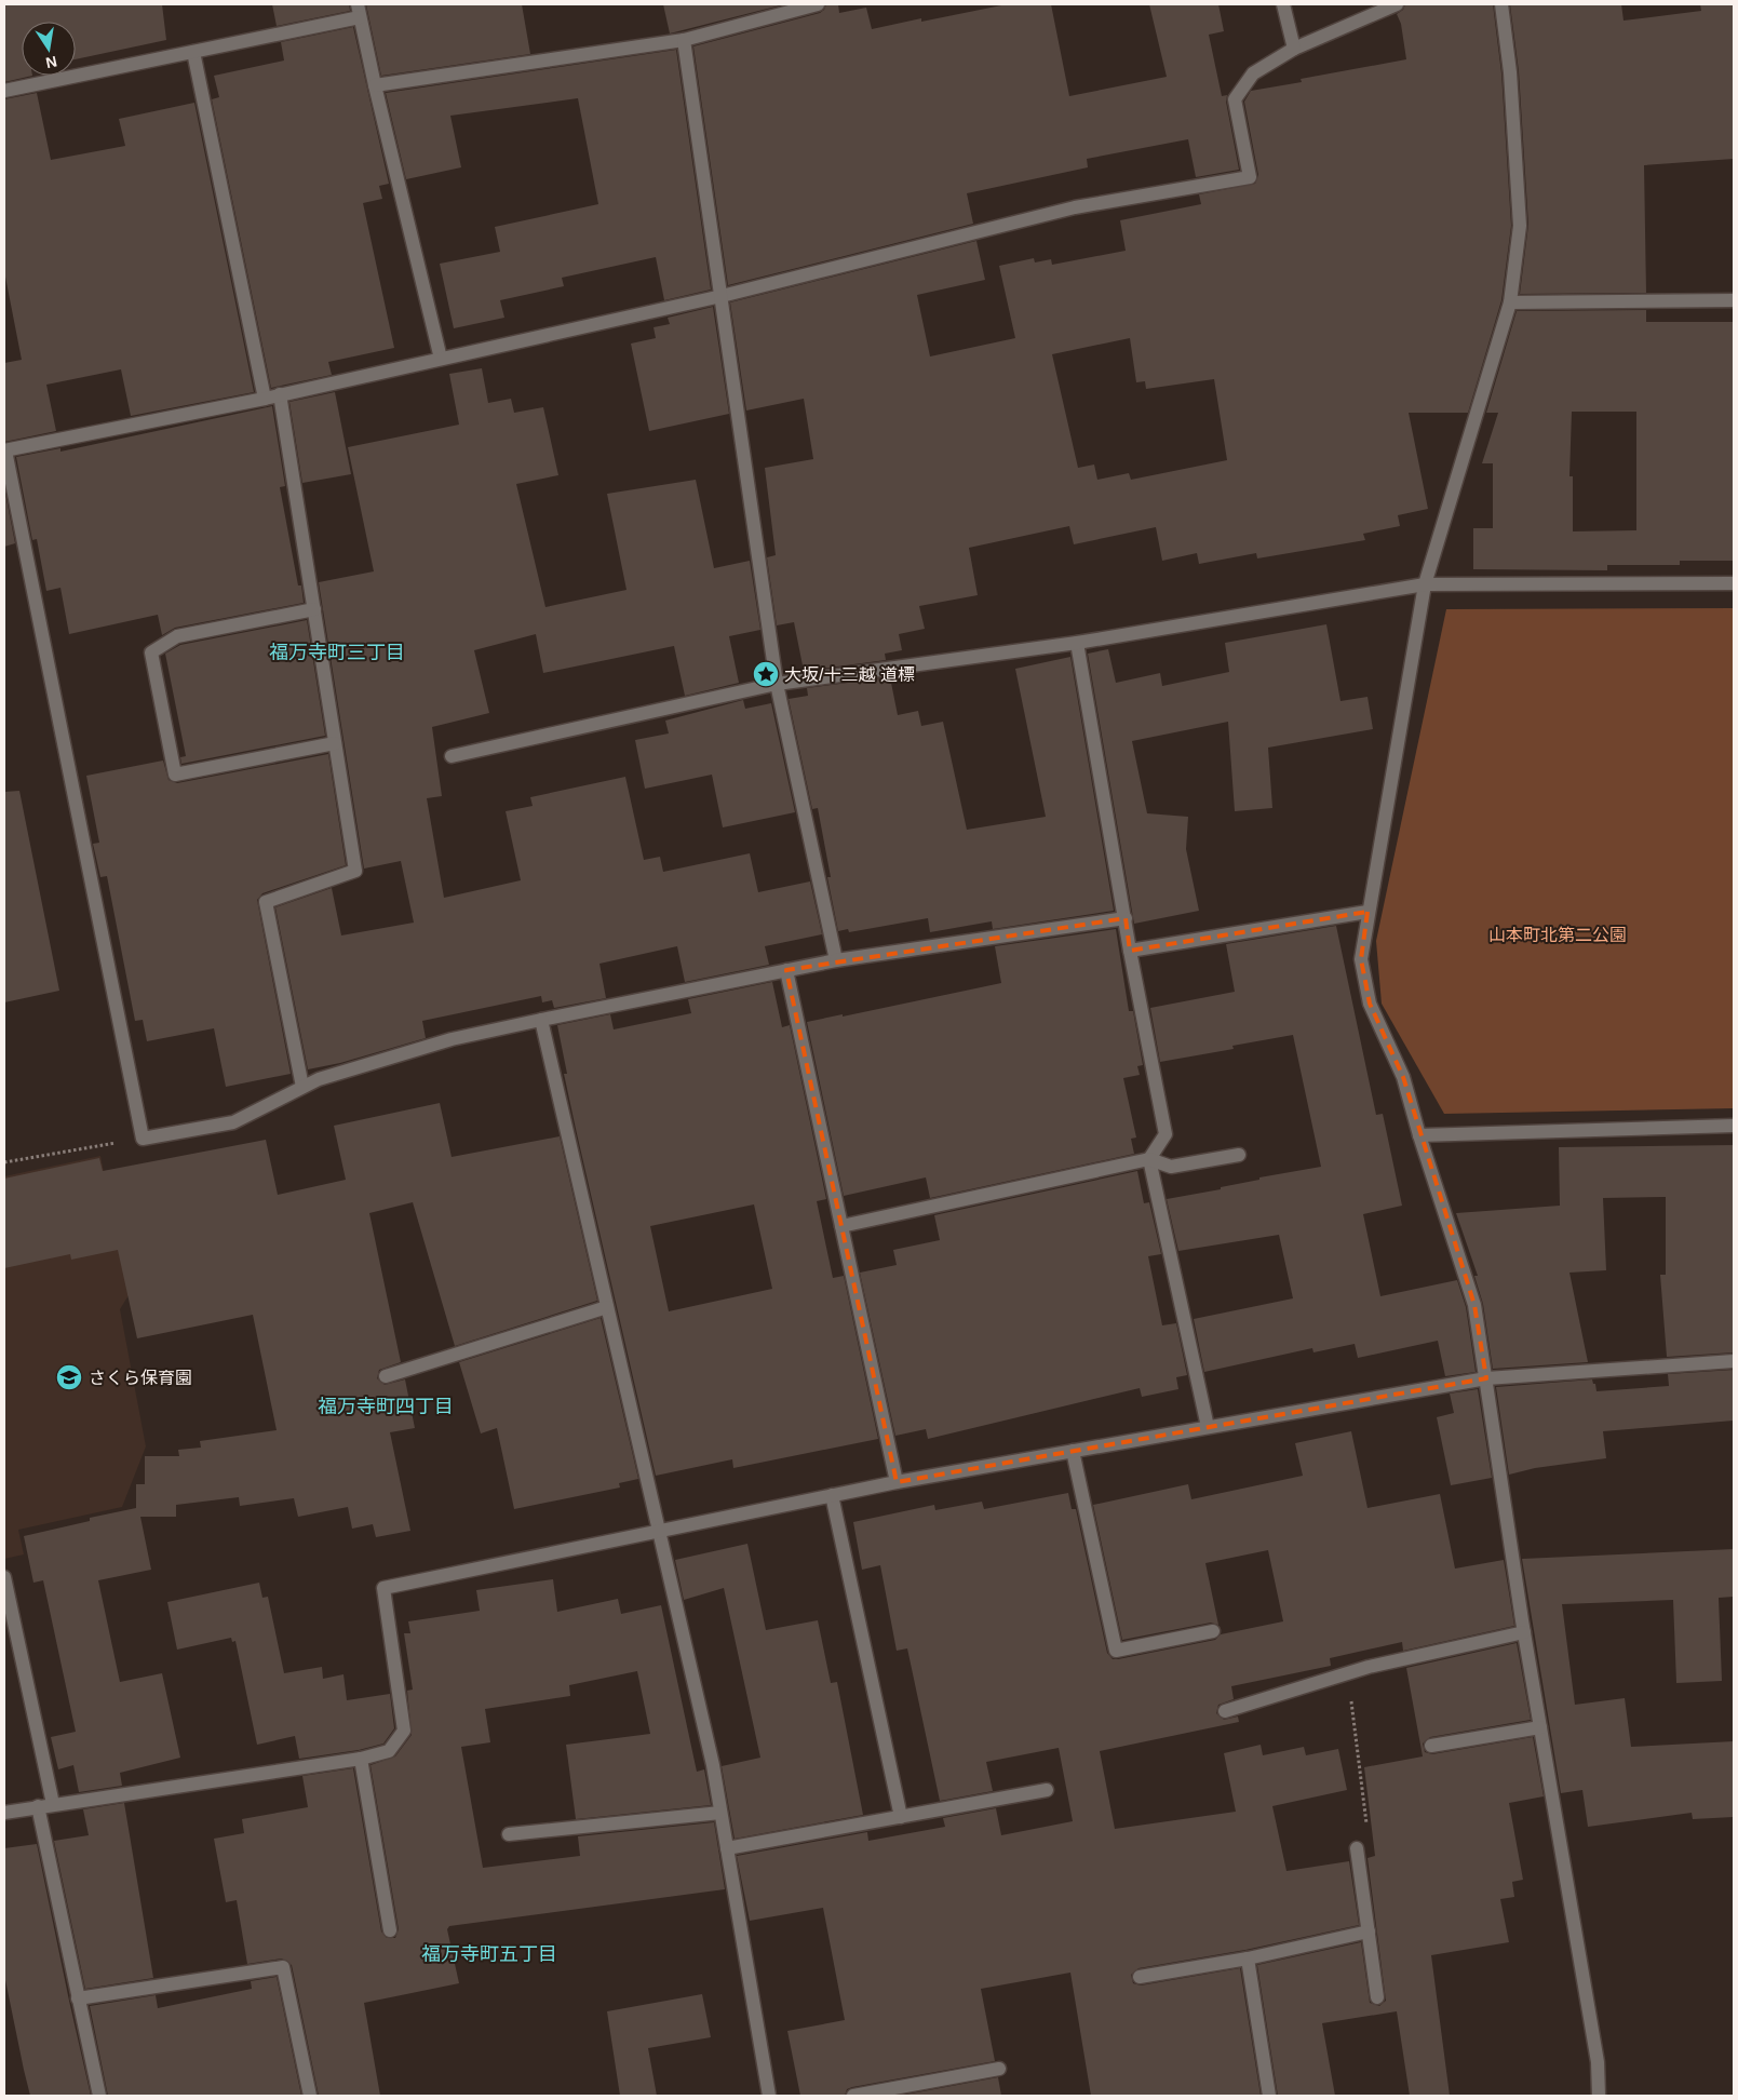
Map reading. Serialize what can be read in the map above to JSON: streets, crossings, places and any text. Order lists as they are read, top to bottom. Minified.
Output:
{"districts":["福万寺町三丁目","福万寺町四丁目","福万寺町五丁目"],"parks":["山本町北第二公園"],"places":{"place":["大坂/十三越 道標"],"school or university":["さくら保育園"]},"north":"bottom"}
